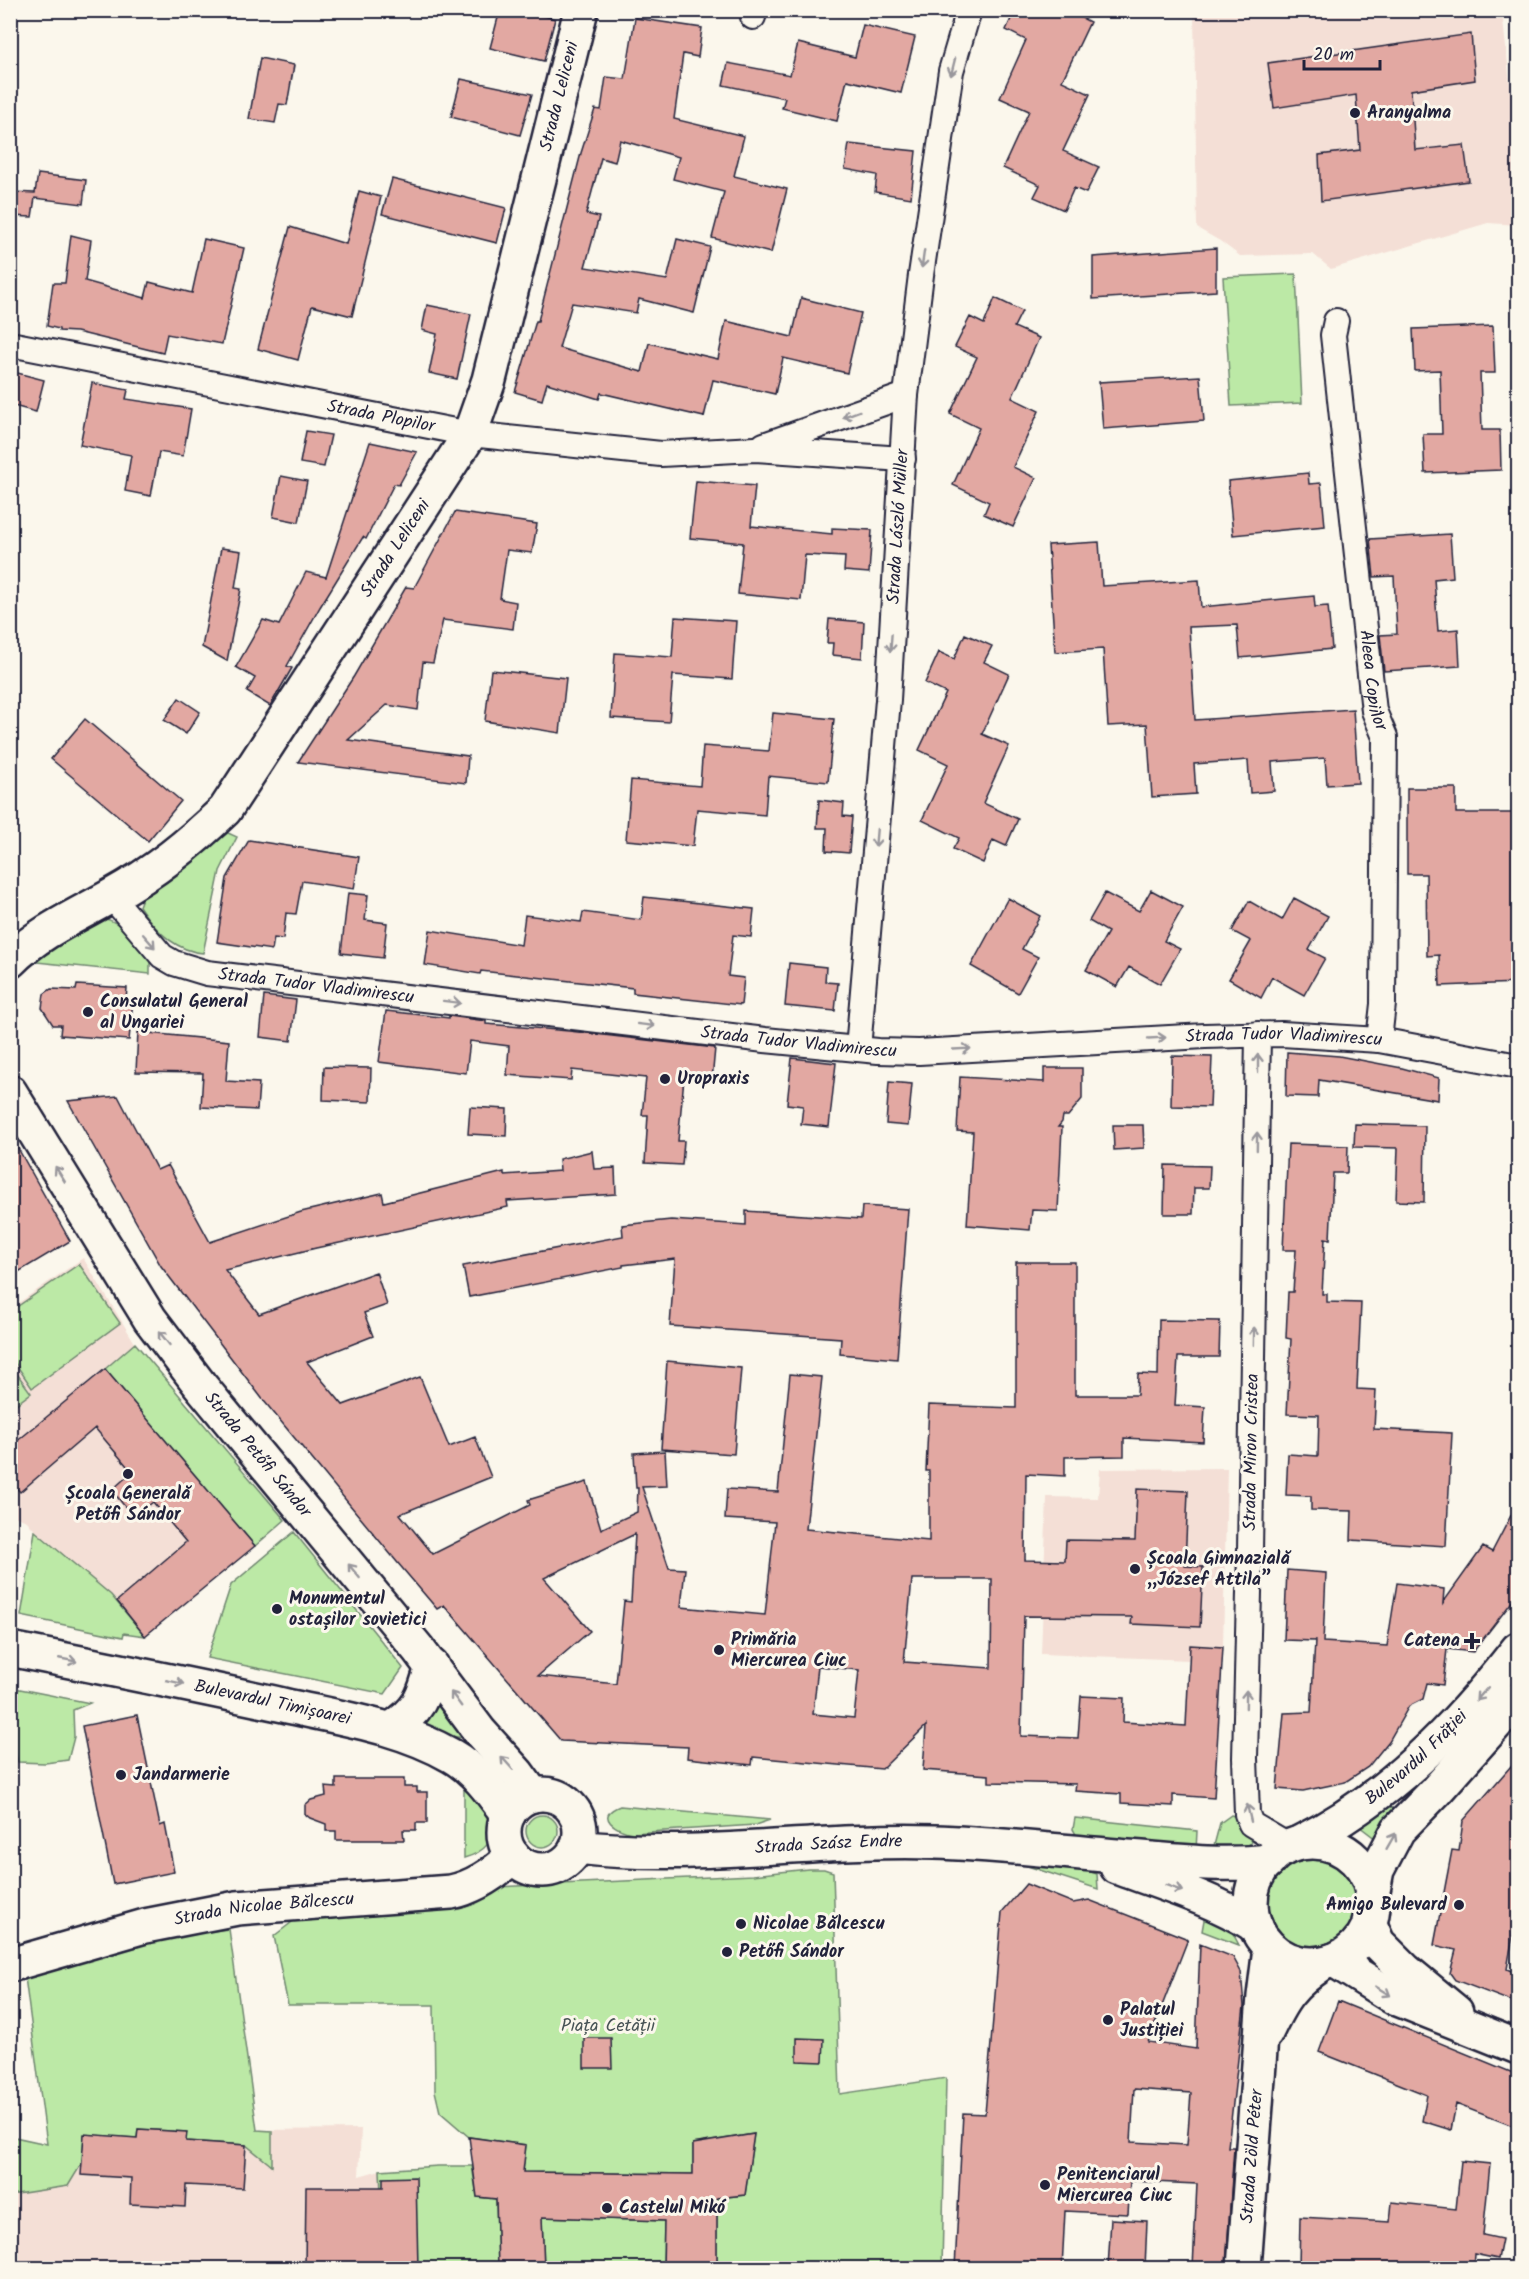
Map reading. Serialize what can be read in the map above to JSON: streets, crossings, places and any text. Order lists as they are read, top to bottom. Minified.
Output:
{"streets":{"street":["Strada Leliceni","Strada Plopilor","Strada László Müller","Aleea Copiilor","Strada Tudor Vladimirescu","Strada Miron Cristea","Strada Petőfi Sándor","Bulevardul Timișoarei","Bulevardul Frăției","Strada Szász Endre","Strada Nicolae Bălcescu","Strada Zöld Péter"]},"crossings":[["Strada Leliceni","Strada Plopilor"],["Strada Leliceni","Strada Tudor Vladimirescu"],["Strada László Müller","Strada Tudor Vladimirescu"],["Aleea Copiilor","Strada Tudor Vladimirescu"],["Strada Tudor Vladimirescu","Strada Miron Cristea"],["Strada Miron Cristea","Bulevardul Frăției"],["Strada Miron Cristea","Strada Szász Endre"],["Strada Miron Cristea","Strada Zöld Péter"],["Strada Petőfi Sándor","Bulevardul Timișoarei"],["Strada Petőfi Sándor","Strada Szász Endre"],["Strada Petőfi Sándor","Strada Nicolae Bălcescu"],["Bulevardul Timișoarei","Strada Szász Endre"],["Bulevardul Timișoarei","Strada Nicolae Bălcescu"],["Bulevardul Frăției","Strada Szász Endre"],["Bulevardul Frăției","Strada Zöld Péter"],["Strada Szász Endre","Strada Nicolae Bălcescu"],["Strada Szász Endre","Strada Zöld Péter"]],"one_way":["Strada László Müller","Strada Tudor Vladimirescu","Strada Miron Cristea","Strada Petőfi Sándor","Bulevardul Timișoarei"],"parks":["Piața Cetății"],"places":{"other":["Aranyalma","Consulatul General al Ungariei","Uropraxis","Școala Generală Petőfi Sándor","Școala Gimnazială „József Attila”","Monumentul ostașilor sovietici","Primăria Miercurea Ciuc","Jandarmerie","Amigo Bulevard","Nicolae Bălcescu","Petőfi Sándor","Palatul Justiției","Penitenciarul Miercurea Ciuc","Castelul Mikó"],"health":["Catena"]},"scale_bar":"20 m"}
